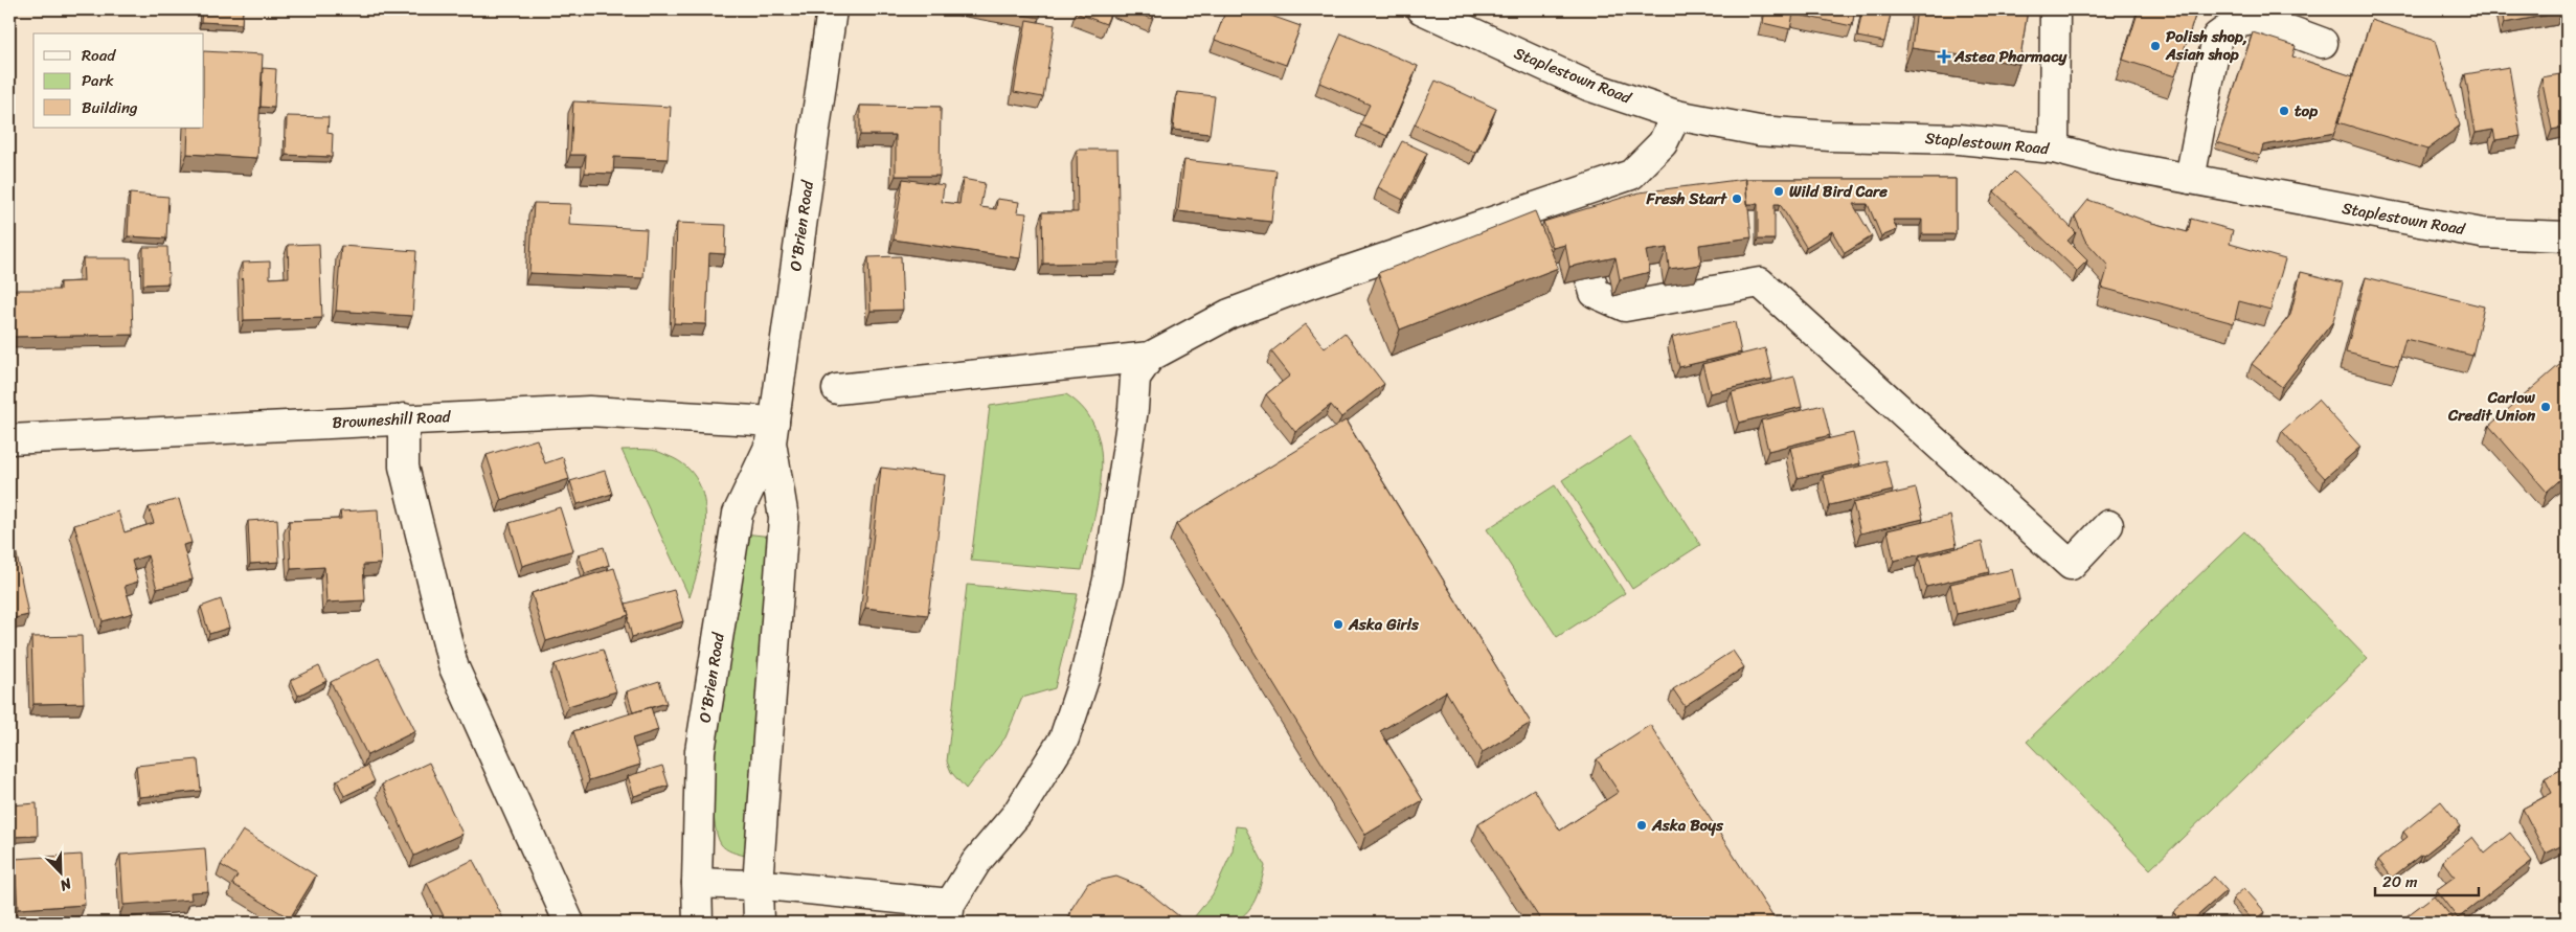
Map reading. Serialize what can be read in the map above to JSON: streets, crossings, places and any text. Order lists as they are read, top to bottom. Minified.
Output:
{"streets":{"street":["Staplestown Road","O'Brien Road","Browneshill Road"]},"crossings":[["O'Brien Road","Browneshill Road"]],"places":{"other":["Polish shop, Asian shop","top","Wild Bird Care","Fresh Start","Carlow Credit Union","Aska Girls","Aska Boys"],"health":["Astea Pharmacy"]},"legend":["Road","Park","Building"],"scale_bar":"20 m","north":"bottom right"}
